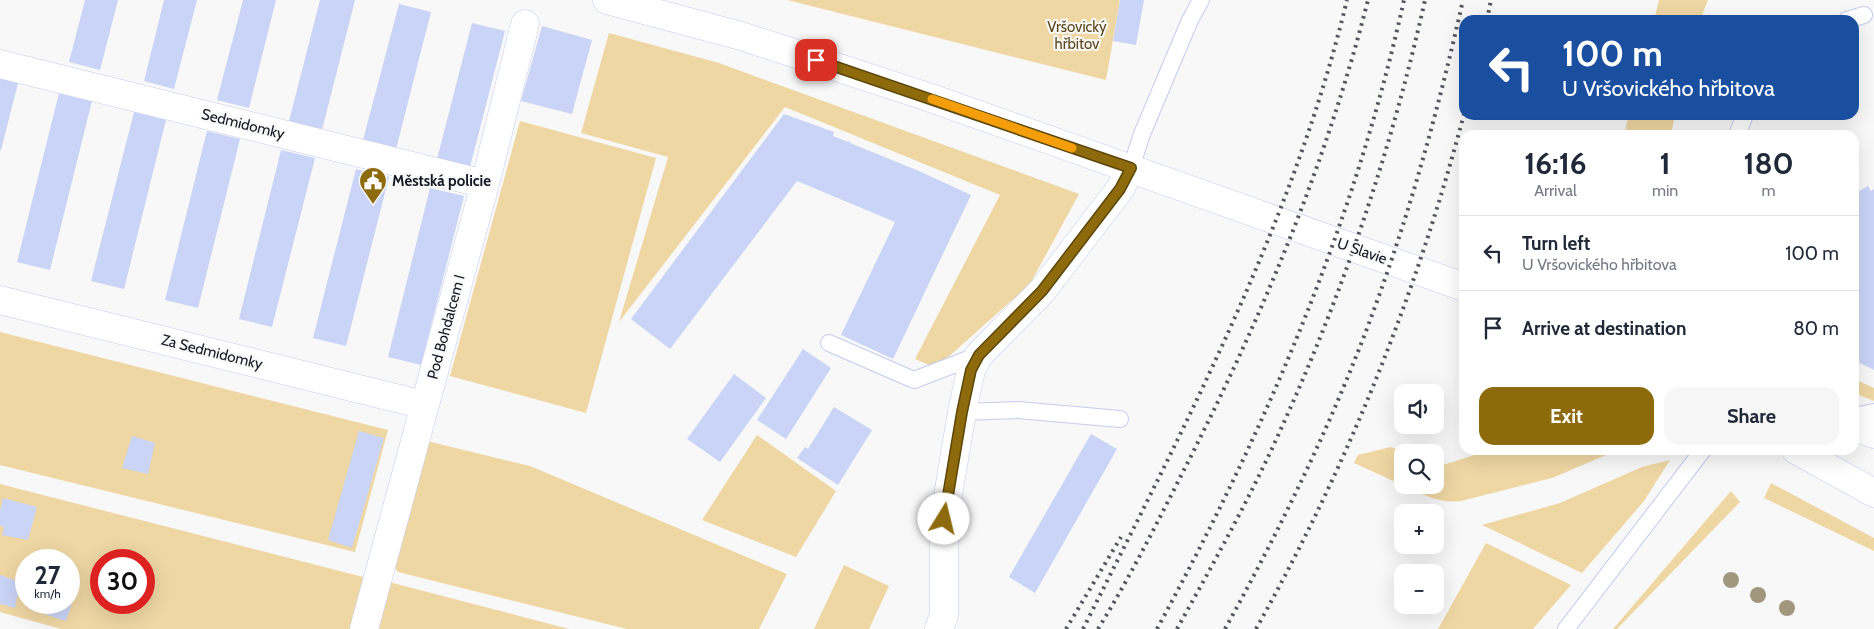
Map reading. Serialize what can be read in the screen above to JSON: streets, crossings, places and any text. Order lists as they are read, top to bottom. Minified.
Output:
{"streets":{"street":["Sedmidomky","U Slavie","Pod Bohdalcem I","Za Sedmidomky"]},"crossings":[["Sedmidomky","Pod Bohdalcem I"],["Pod Bohdalcem I","Za Sedmidomky"]],"parks":["Vršovický hřbitov"],"places":{"public building":["Městská policie"]},"page":{"turn":["100 m","U Vršovického hřbitova"],"eta":["16:16","Arrival","1","min","180","m"],"list":[{"name":"Turn left","note":"U Vršovického hřbitova","value":"100 m"},{"name":"Arrive at destination","value":"80 m"}],"buttons":["Exit","Share"],"map_buttons":["+","−"],"speed":"27 km/h","limit":"30"}}
